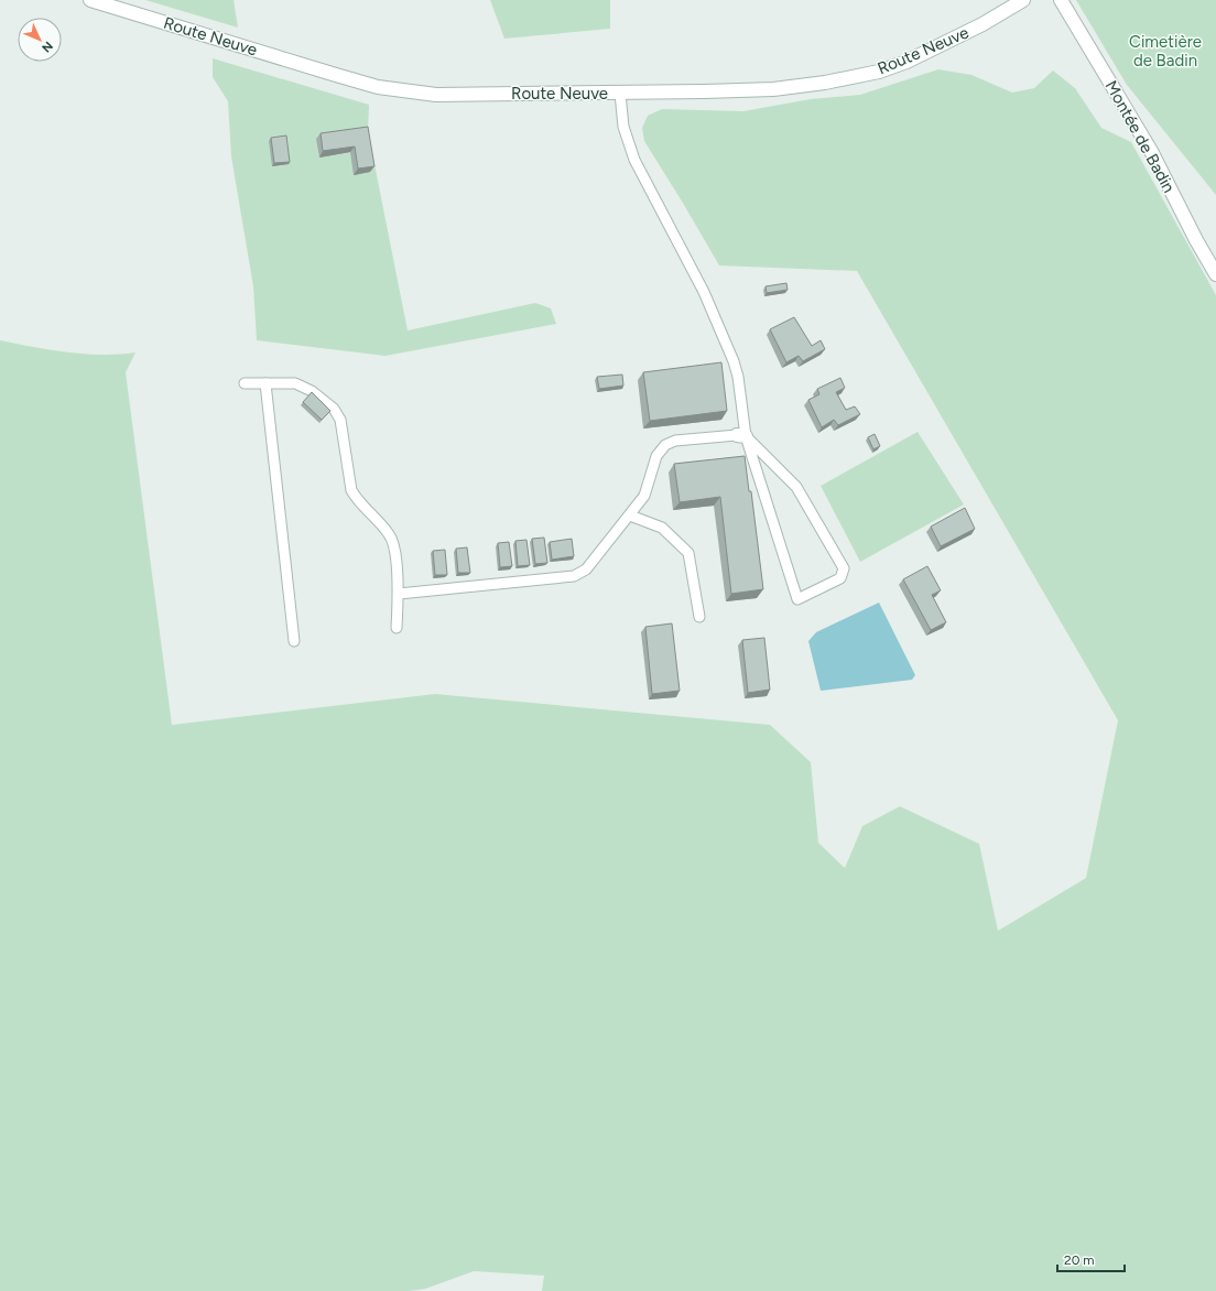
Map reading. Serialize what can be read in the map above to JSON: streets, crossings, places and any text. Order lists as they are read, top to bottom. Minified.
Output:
{"streets":{"street":["Route Neuve","Montée de Badin"]},"parks":["Cimetière de Badin"],"scale_bar":"20 m","north":"bottom right"}
